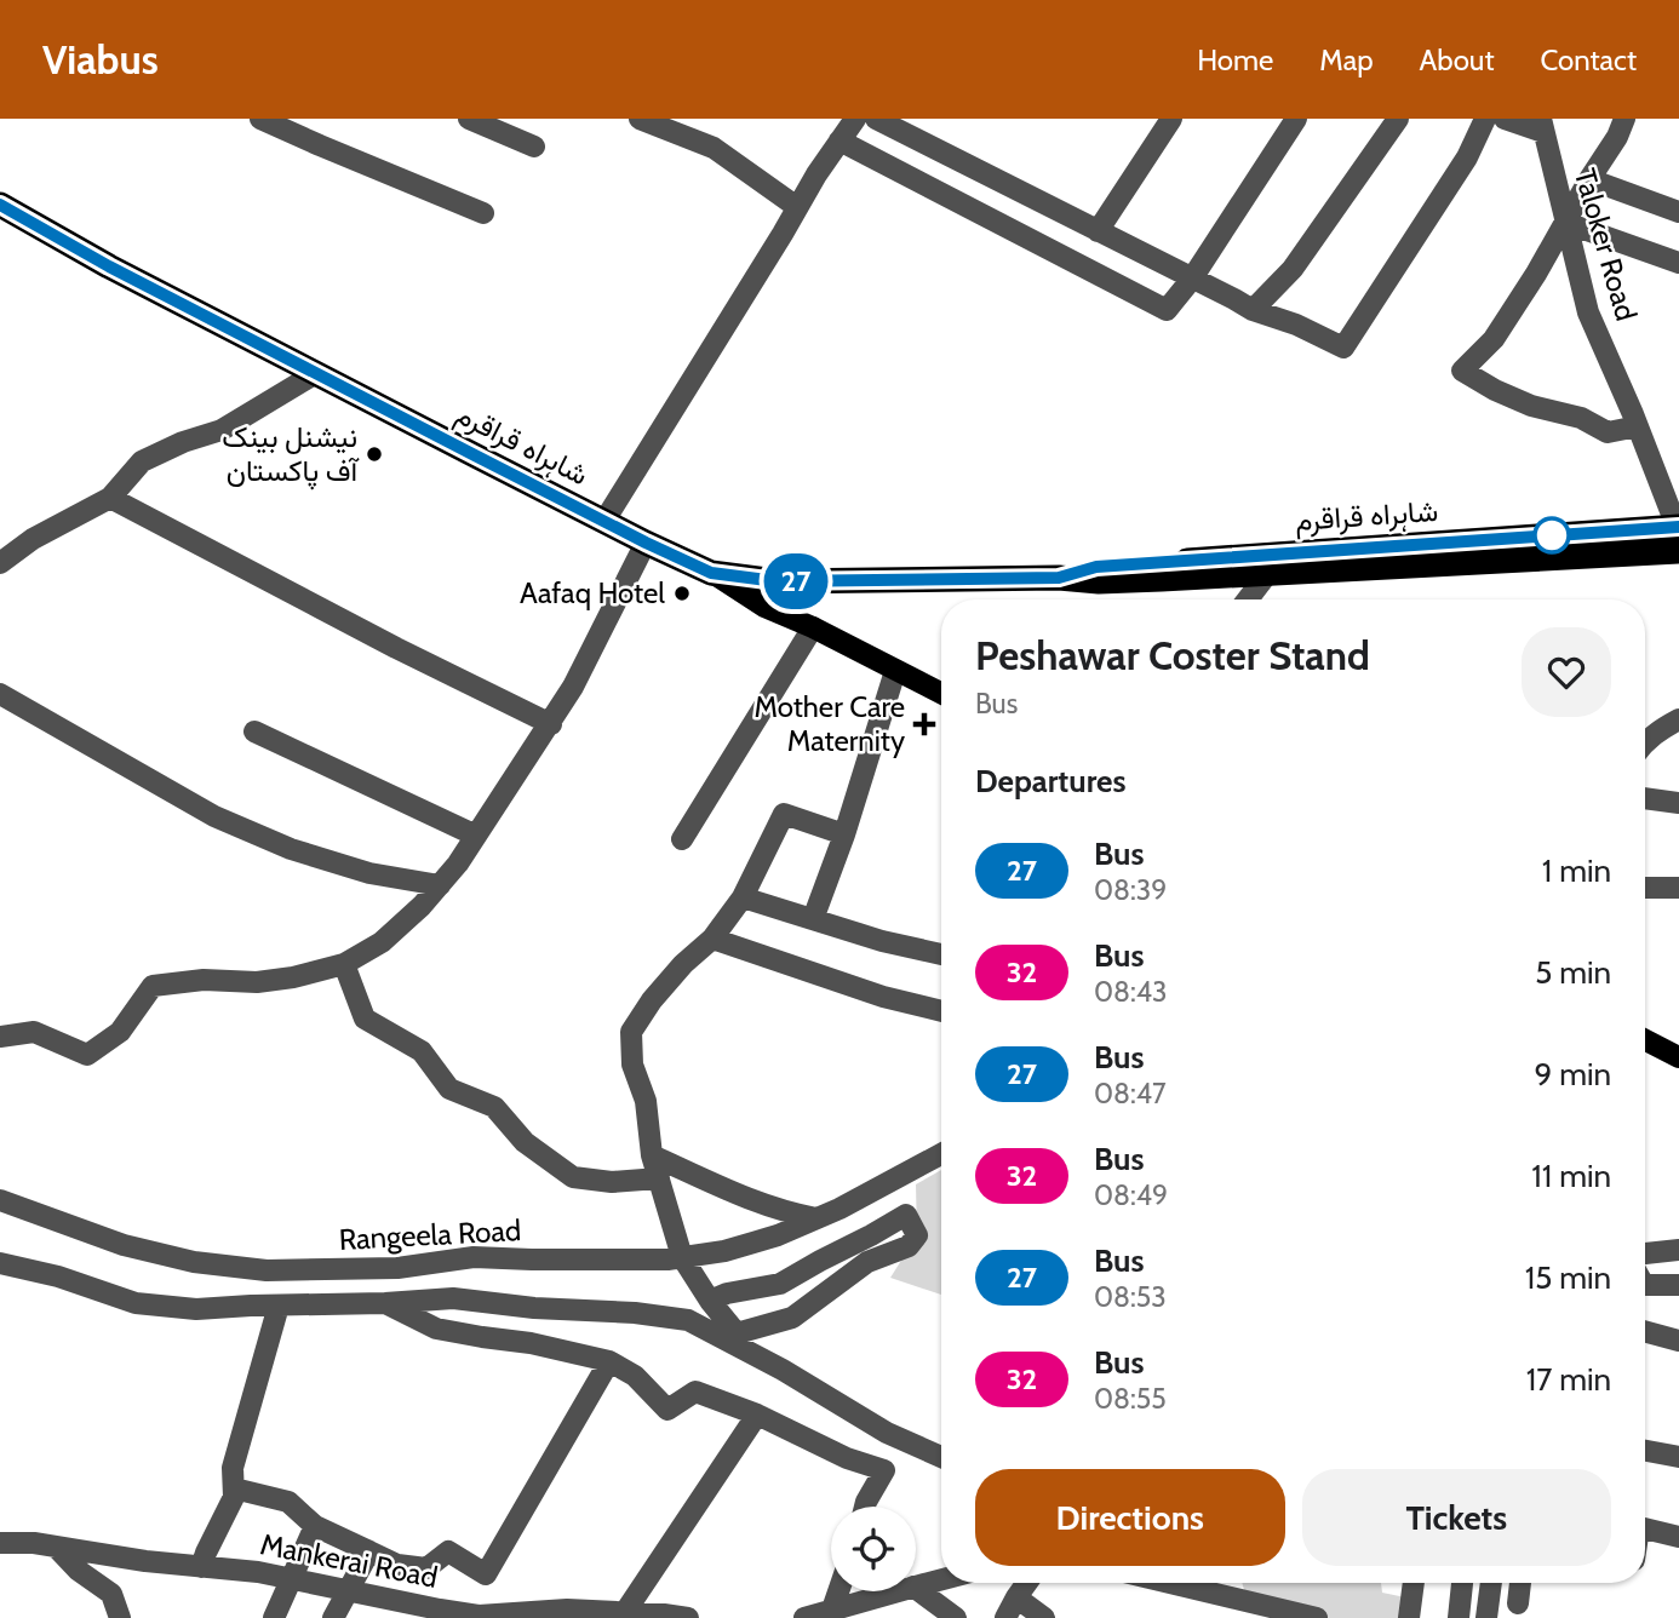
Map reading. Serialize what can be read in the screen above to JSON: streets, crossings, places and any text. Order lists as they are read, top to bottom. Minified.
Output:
{"streets":{"highway":["شاہراہ قراقرم"],"street":["Taloker Road","Rangeela Road","Mankerai Road"]},"crossings":[["Taloker Road","شاہراہ قراقرم"]],"places":{"other":["نیشنل بینک آف پاکستان","Aafaq Hotel"],"health":["Mother Care Maternity"]},"lines":["bus line 27"],"page":{"header":"Viabus","nav":["Home","Map","About","Contact"],"on_map":"27","heading":[["Peshawar Coster Stand","Bus"],"Departures"],"list":[{"mark":"27","name":"Bus","note":"08:39","value":"1 min"},{"mark":"32","name":"Bus","note":"08:43","value":"5 min"},{"mark":"27","name":"Bus","note":"08:47","value":"9 min"},{"mark":"32","name":"Bus","note":"08:49","value":"11 min"},{"mark":"27","name":"Bus","note":"08:53","value":"15 min"},{"mark":"32","name":"Bus","note":"08:55","value":"17 min"}],"buttons":["Directions","Tickets"]}}
